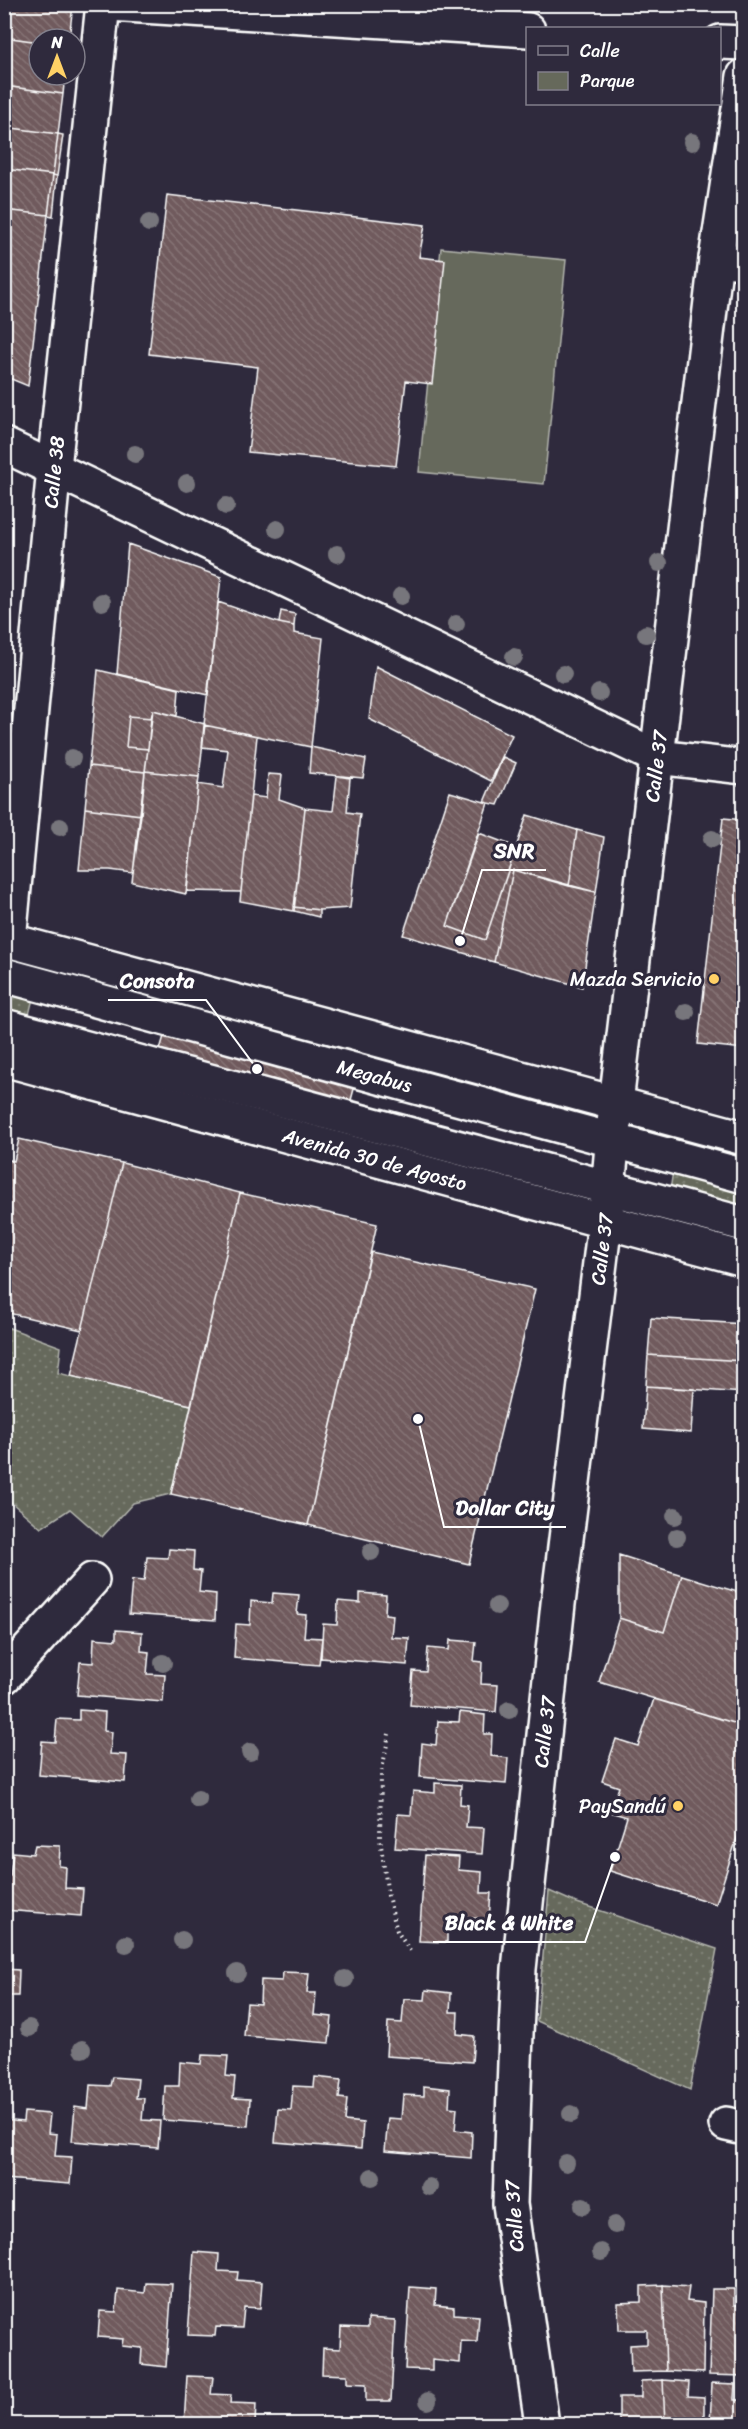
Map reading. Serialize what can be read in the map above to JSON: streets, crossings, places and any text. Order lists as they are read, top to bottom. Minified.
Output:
{"streets":{"street":["Calle 38","Calle 37","Megabus","Avenida 30 de Agosto"]},"crossings":[["Calle 37","Megabus"],["Calle 37","Avenida 30 de Agosto"]],"places":["SNR","Mazda Servicio","Consota","Dollar City","PaySandú","Black & White"],"legend":["Calle","Parque"],"north":"top"}
